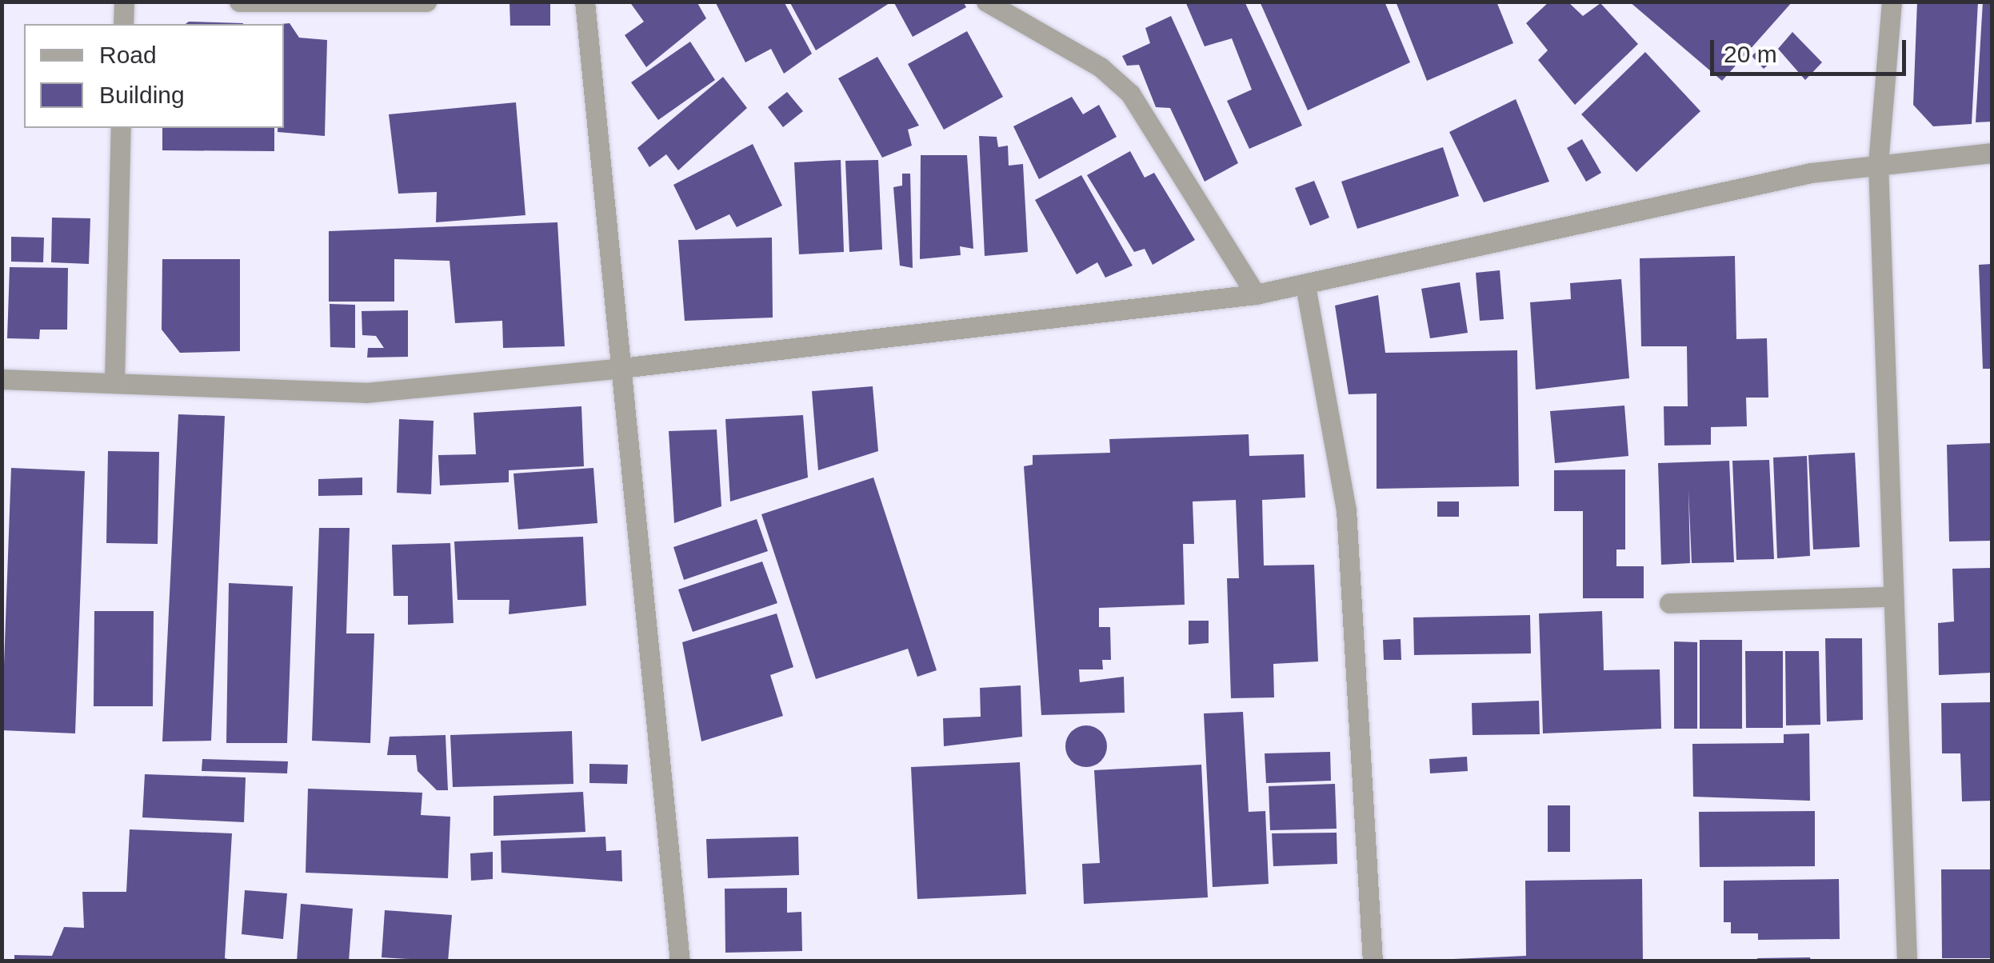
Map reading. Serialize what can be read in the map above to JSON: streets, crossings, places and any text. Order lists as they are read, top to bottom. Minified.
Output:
{"legend":["Road","Building"],"scale_bar":"20 m"}
